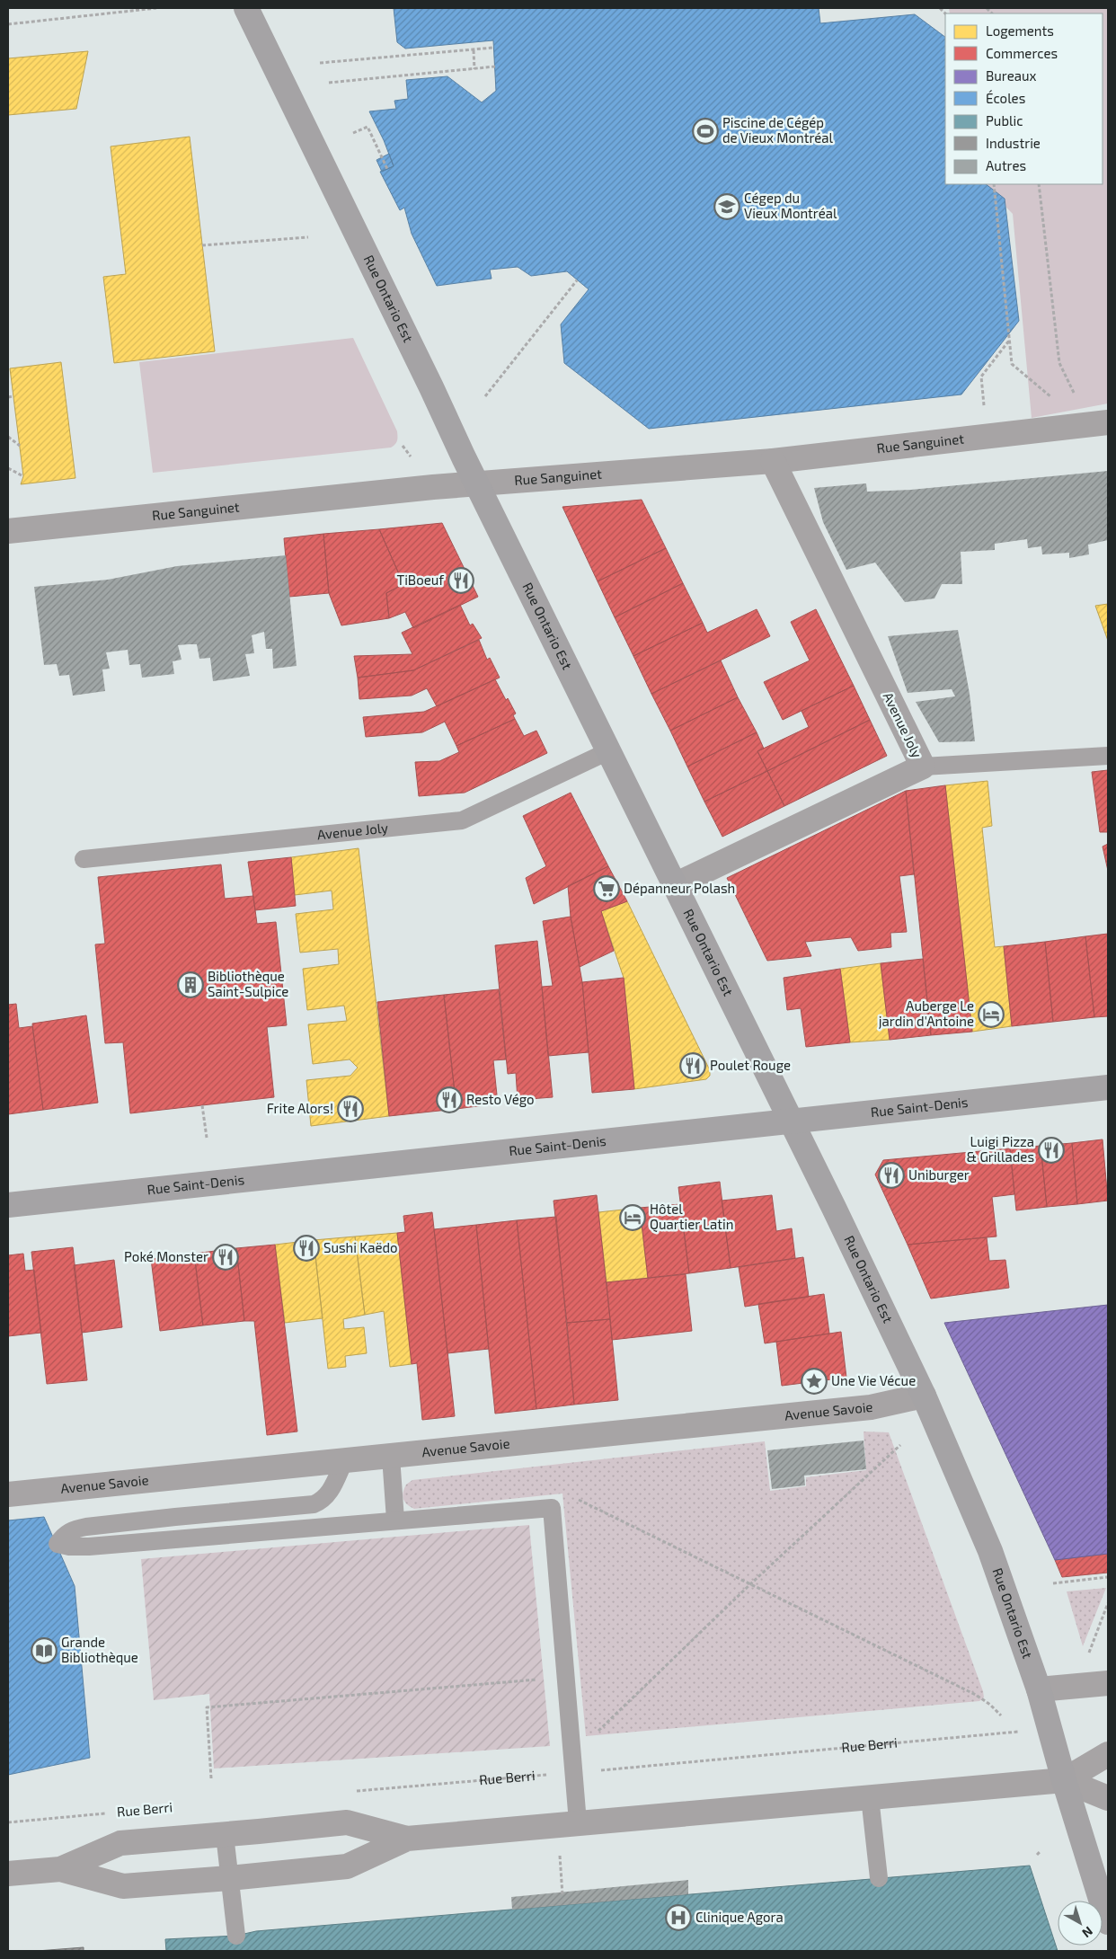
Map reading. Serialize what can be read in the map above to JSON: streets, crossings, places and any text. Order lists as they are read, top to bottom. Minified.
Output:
{"streets":{"main road":["Rue Ontario Est","Rue Saint-Denis"],"street":["Rue Sanguinet","Avenue Joly","Avenue Savoie"],"path":["Rue Berri"]},"crossings":[["Rue Ontario Est","Rue Sanguinet"],["Rue Ontario Est","Avenue Joly"],["Rue Ontario Est","Rue Saint-Denis"],["Rue Ontario Est","Avenue Savoie"],["Rue Sanguinet","Avenue Joly"]],"places":{"sports":["Piscine de Cégép de Vieux Montréal"],"school or university":["Cégep du Vieux Montréal"],"restaurant":["TiBoeuf","Poulet Rouge","Resto Végo","Frite Alors!","Luigi Pizza & Grillades","Uniburger","Sushi Kaëdo","Poké Monster"],"supermarket":["Dépanneur Polash"],"building":["Bibliothèque Saint-Sulpice"],"hotel":["Auberge Le jardin d'Antoine","Hôtel Quartier Latin"],"place":["Une Vie Vécue"],"library":["Grande Bibliothèque"],"hospital":["Clinique Agora"]},"legend":["Logements","Commerces","Bureaux","Écoles","Public","Industrie","Autres"],"north":"bottom right"}
